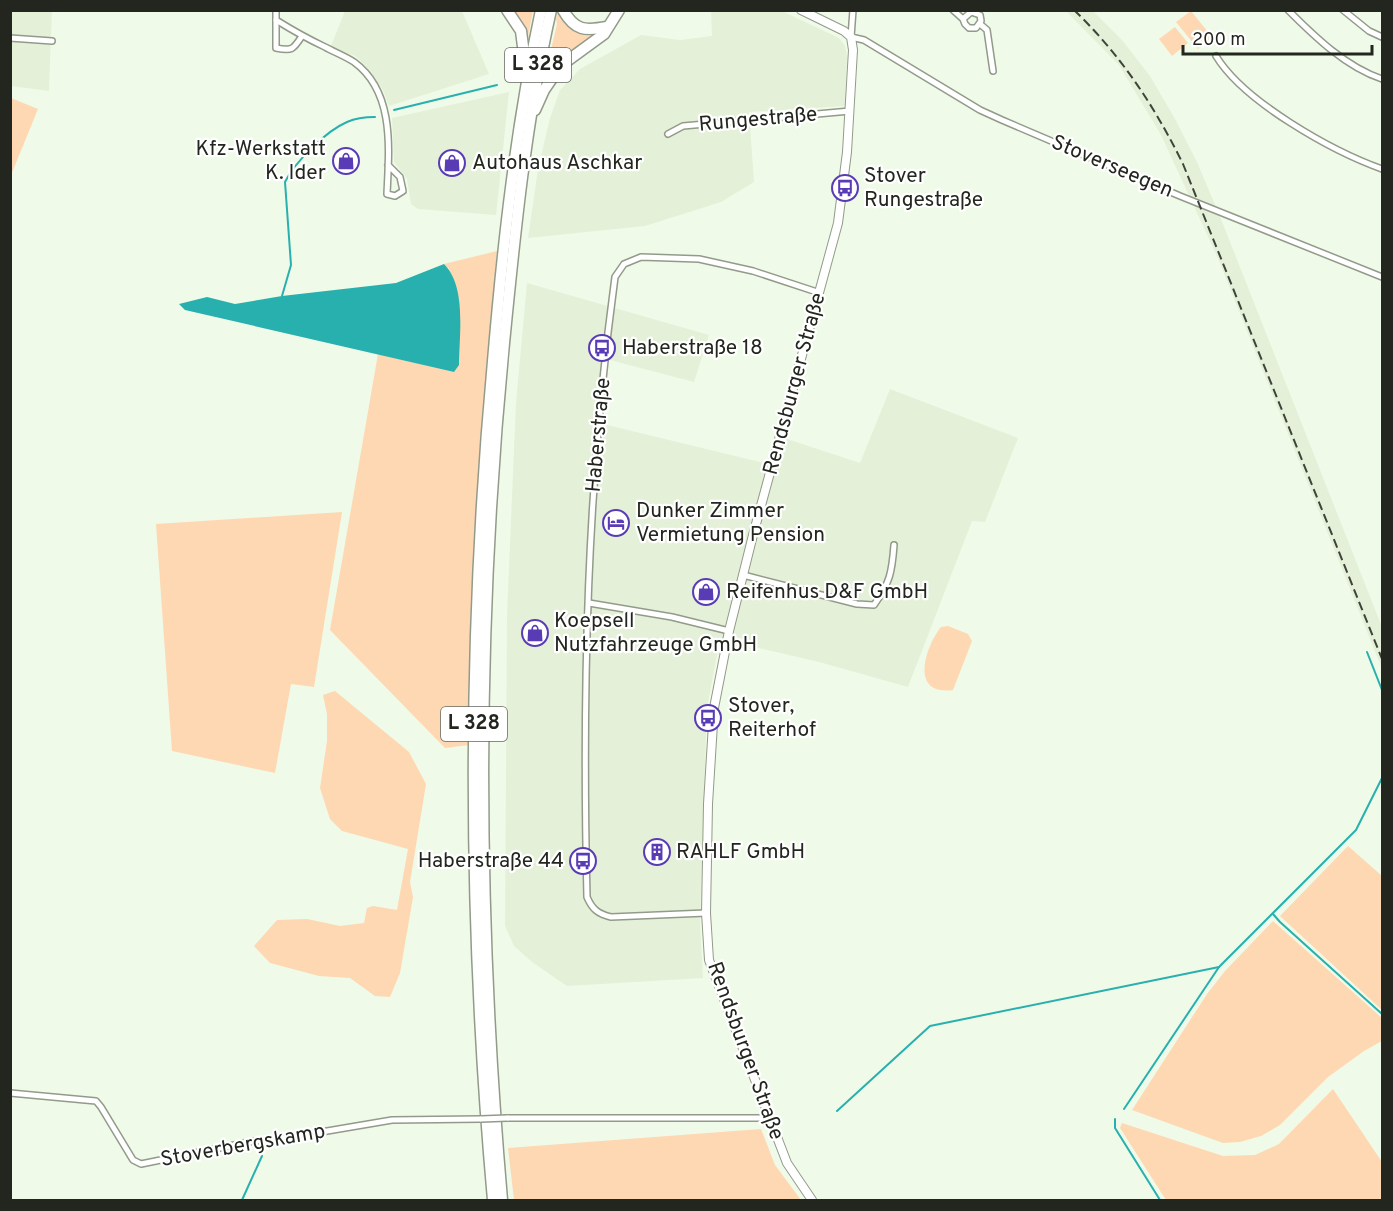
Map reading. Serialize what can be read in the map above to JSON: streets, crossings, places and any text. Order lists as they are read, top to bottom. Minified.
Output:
{"streets":{"highway":["L 328"],"street":["Rungestraße","Stoverseegen","Rendsburger Straße","Haberstraße","Stoverbergskamp"]},"crossings":[["Rungestraße","Rendsburger Straße"],["Stoverseegen","Rendsburger Straße"],["Rendsburger Straße","Haberstraße"],["Rendsburger Straße","Stoverbergskamp"]],"places":{"shop":["Kfz-Werkstatt K. Ider","Autohaus Aschkar","Reifenhus D&F GmbH","Koepsell Nutzfahrzeuge GmbH"],"bus stop":["Stover Rungestraße","Haberstraße 18","Stover, Reiterhof","Haberstraße 44"],"hotel":["Dunker Zimmer Vermietung Pension"],"building":["RAHLF GmbH"]},"scale_bar":"200 m"}
